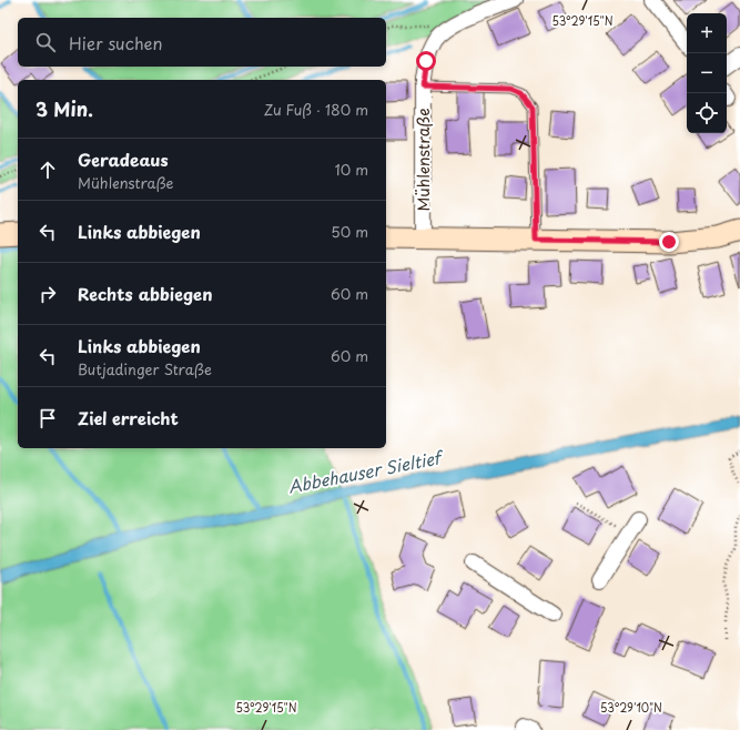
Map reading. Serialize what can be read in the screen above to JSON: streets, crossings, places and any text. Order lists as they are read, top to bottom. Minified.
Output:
{"streets":{"street":["Mühlenstraße"]},"water":["Abbehauser Sieltief"],"page":{"map_buttons":["+","−"],"search":"Hier suchen","heading":["3 Min.","Zu Fuß · 180 m"],"list":[["Geradeaus","Mühlenstraße","10 m"],["Links abbiegen","50 m"],["Rechts abbiegen","60 m"],["Links abbiegen","Butjadinger Straße","60 m"],"Ziel erreicht"]},"coordinates":["53°29'15\"N","53°29'10\"N"]}
